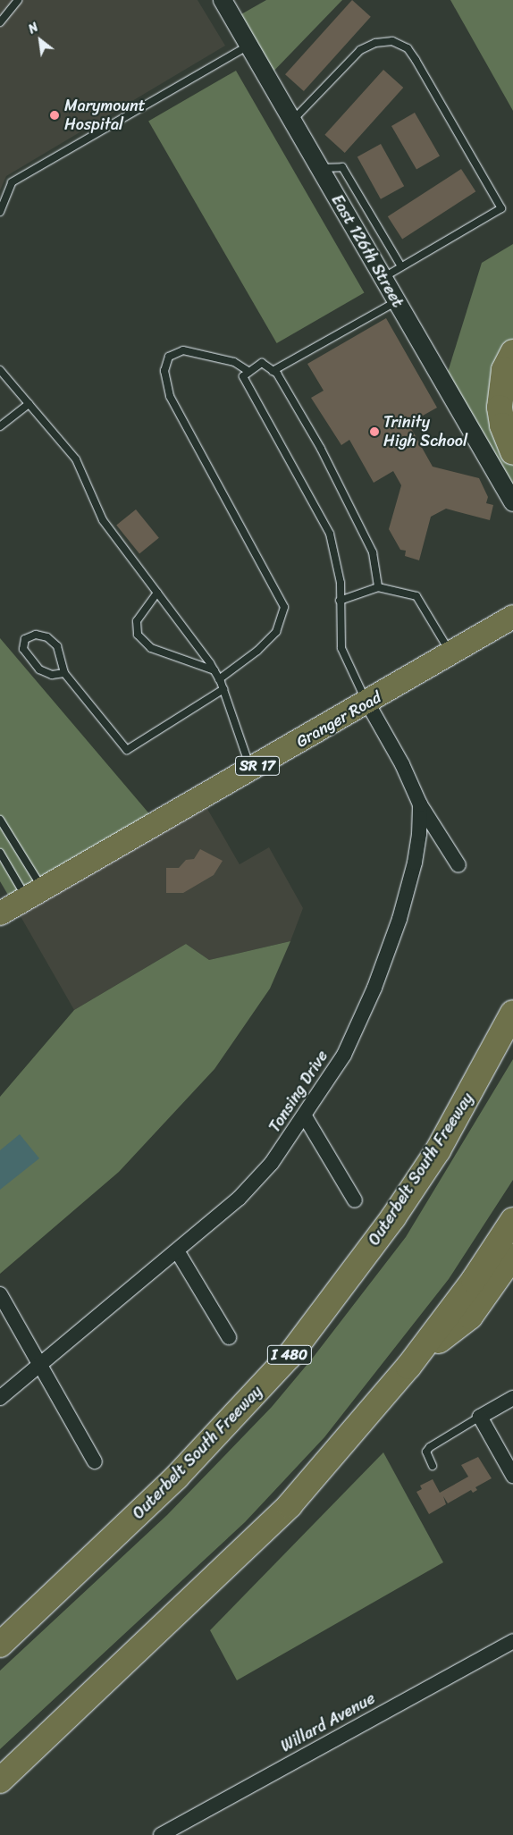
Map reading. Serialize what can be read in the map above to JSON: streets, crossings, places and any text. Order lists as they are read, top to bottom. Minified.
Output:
{"streets":{"highway":["Outerbelt South Freeway","I 480"],"main road":["Granger Road","SR 17"],"street":["East 126th Street","Tonsing Drive","Willard Avenue"]},"crossings":[["Granger Road","Tonsing Drive"]],"places":["Marymount Hospital","Trinity High School"],"north":"top left"}
